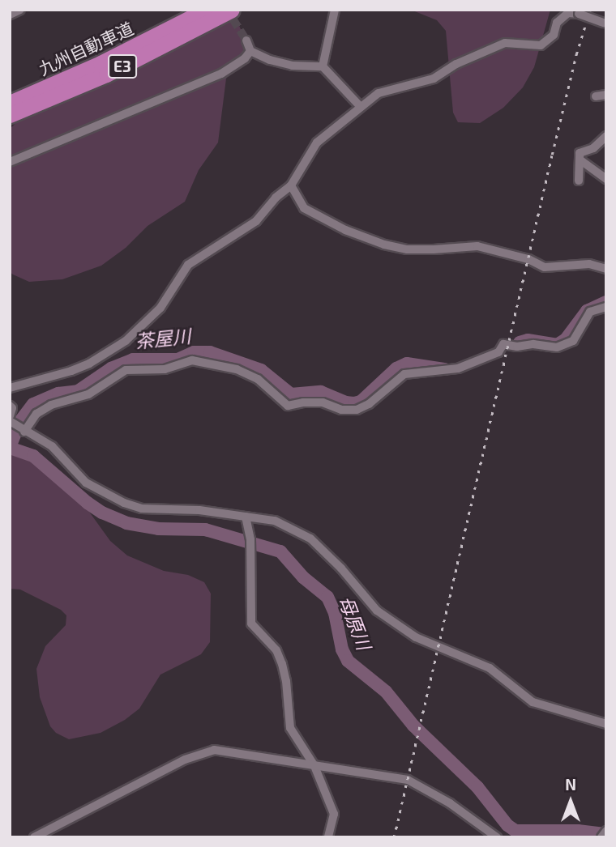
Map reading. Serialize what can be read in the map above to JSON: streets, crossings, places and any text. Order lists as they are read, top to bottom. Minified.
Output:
{"streets":{"highway":["九州自動車道","E3"]},"water":["茶屋川","母原川"],"north":"top"}
